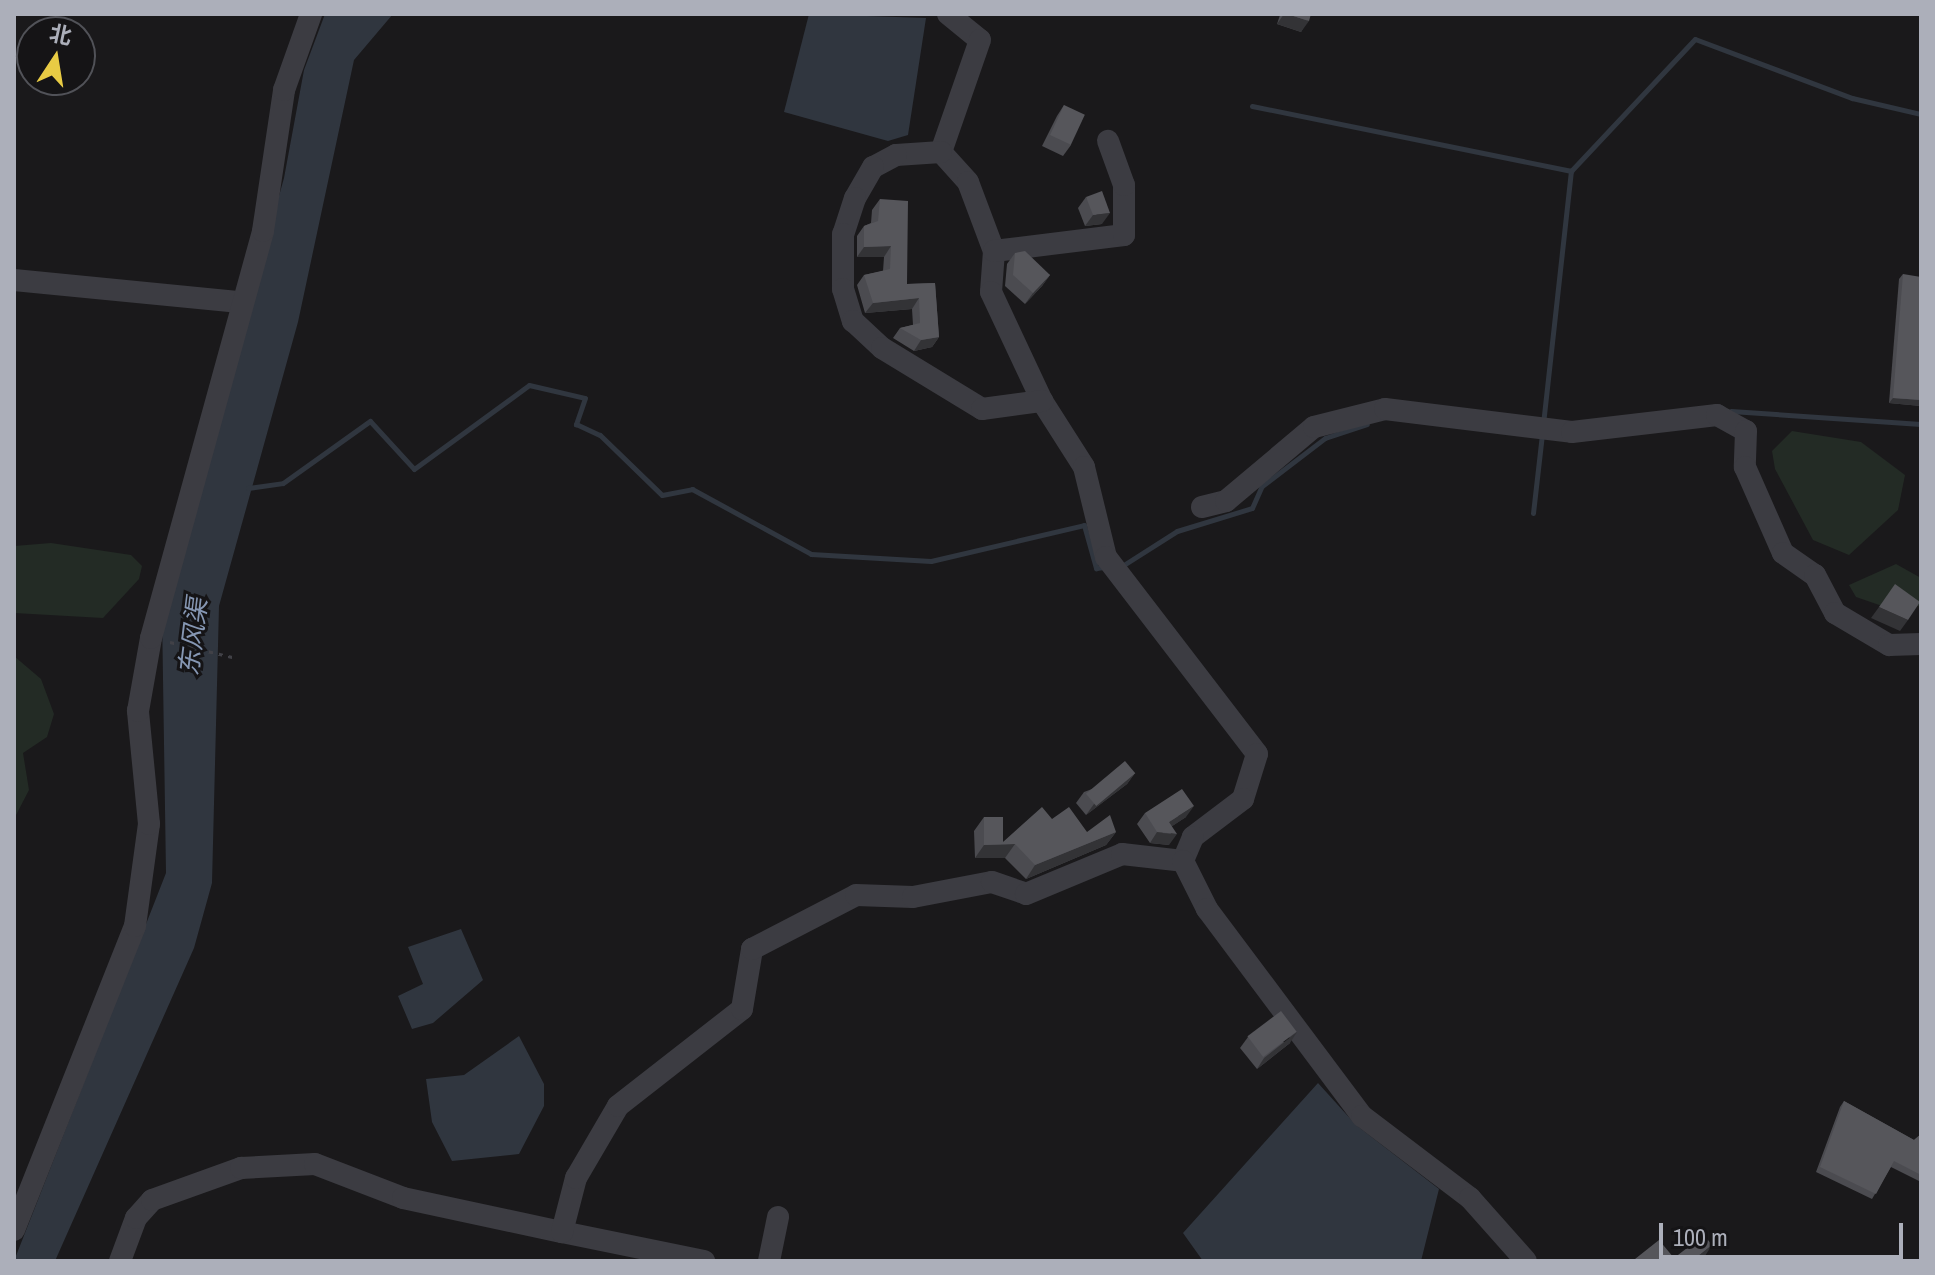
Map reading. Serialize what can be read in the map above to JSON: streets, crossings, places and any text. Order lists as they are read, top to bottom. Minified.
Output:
{"water":["东风渠"],"scale_bar":"100 m","north":"top"}
